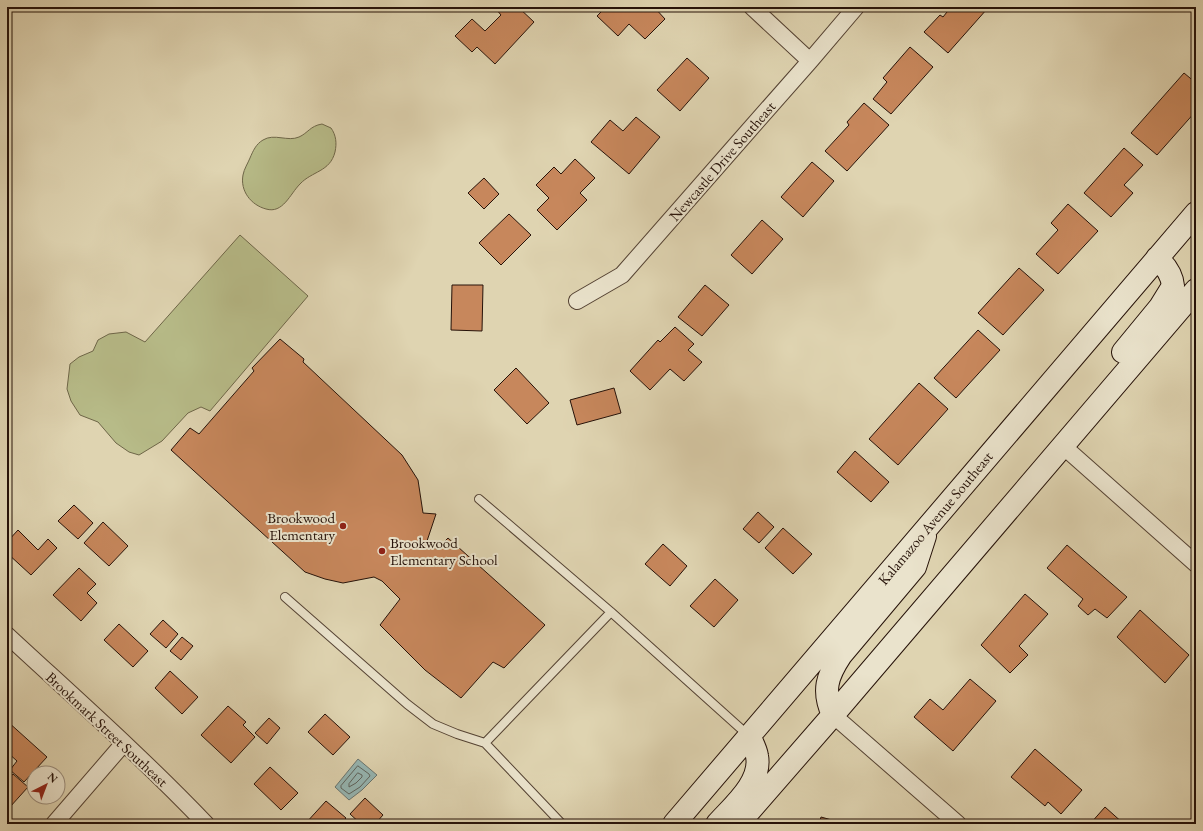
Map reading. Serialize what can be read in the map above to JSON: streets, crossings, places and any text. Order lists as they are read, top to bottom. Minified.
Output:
{"streets":{"main road":["Kalamazoo Avenue Southeast"],"street":["Newcastle Drive Southeast","Brookmark Street Southeast"]},"places":["Brookwood Elementary","Brookwood Elementary School"],"north":"top right"}
